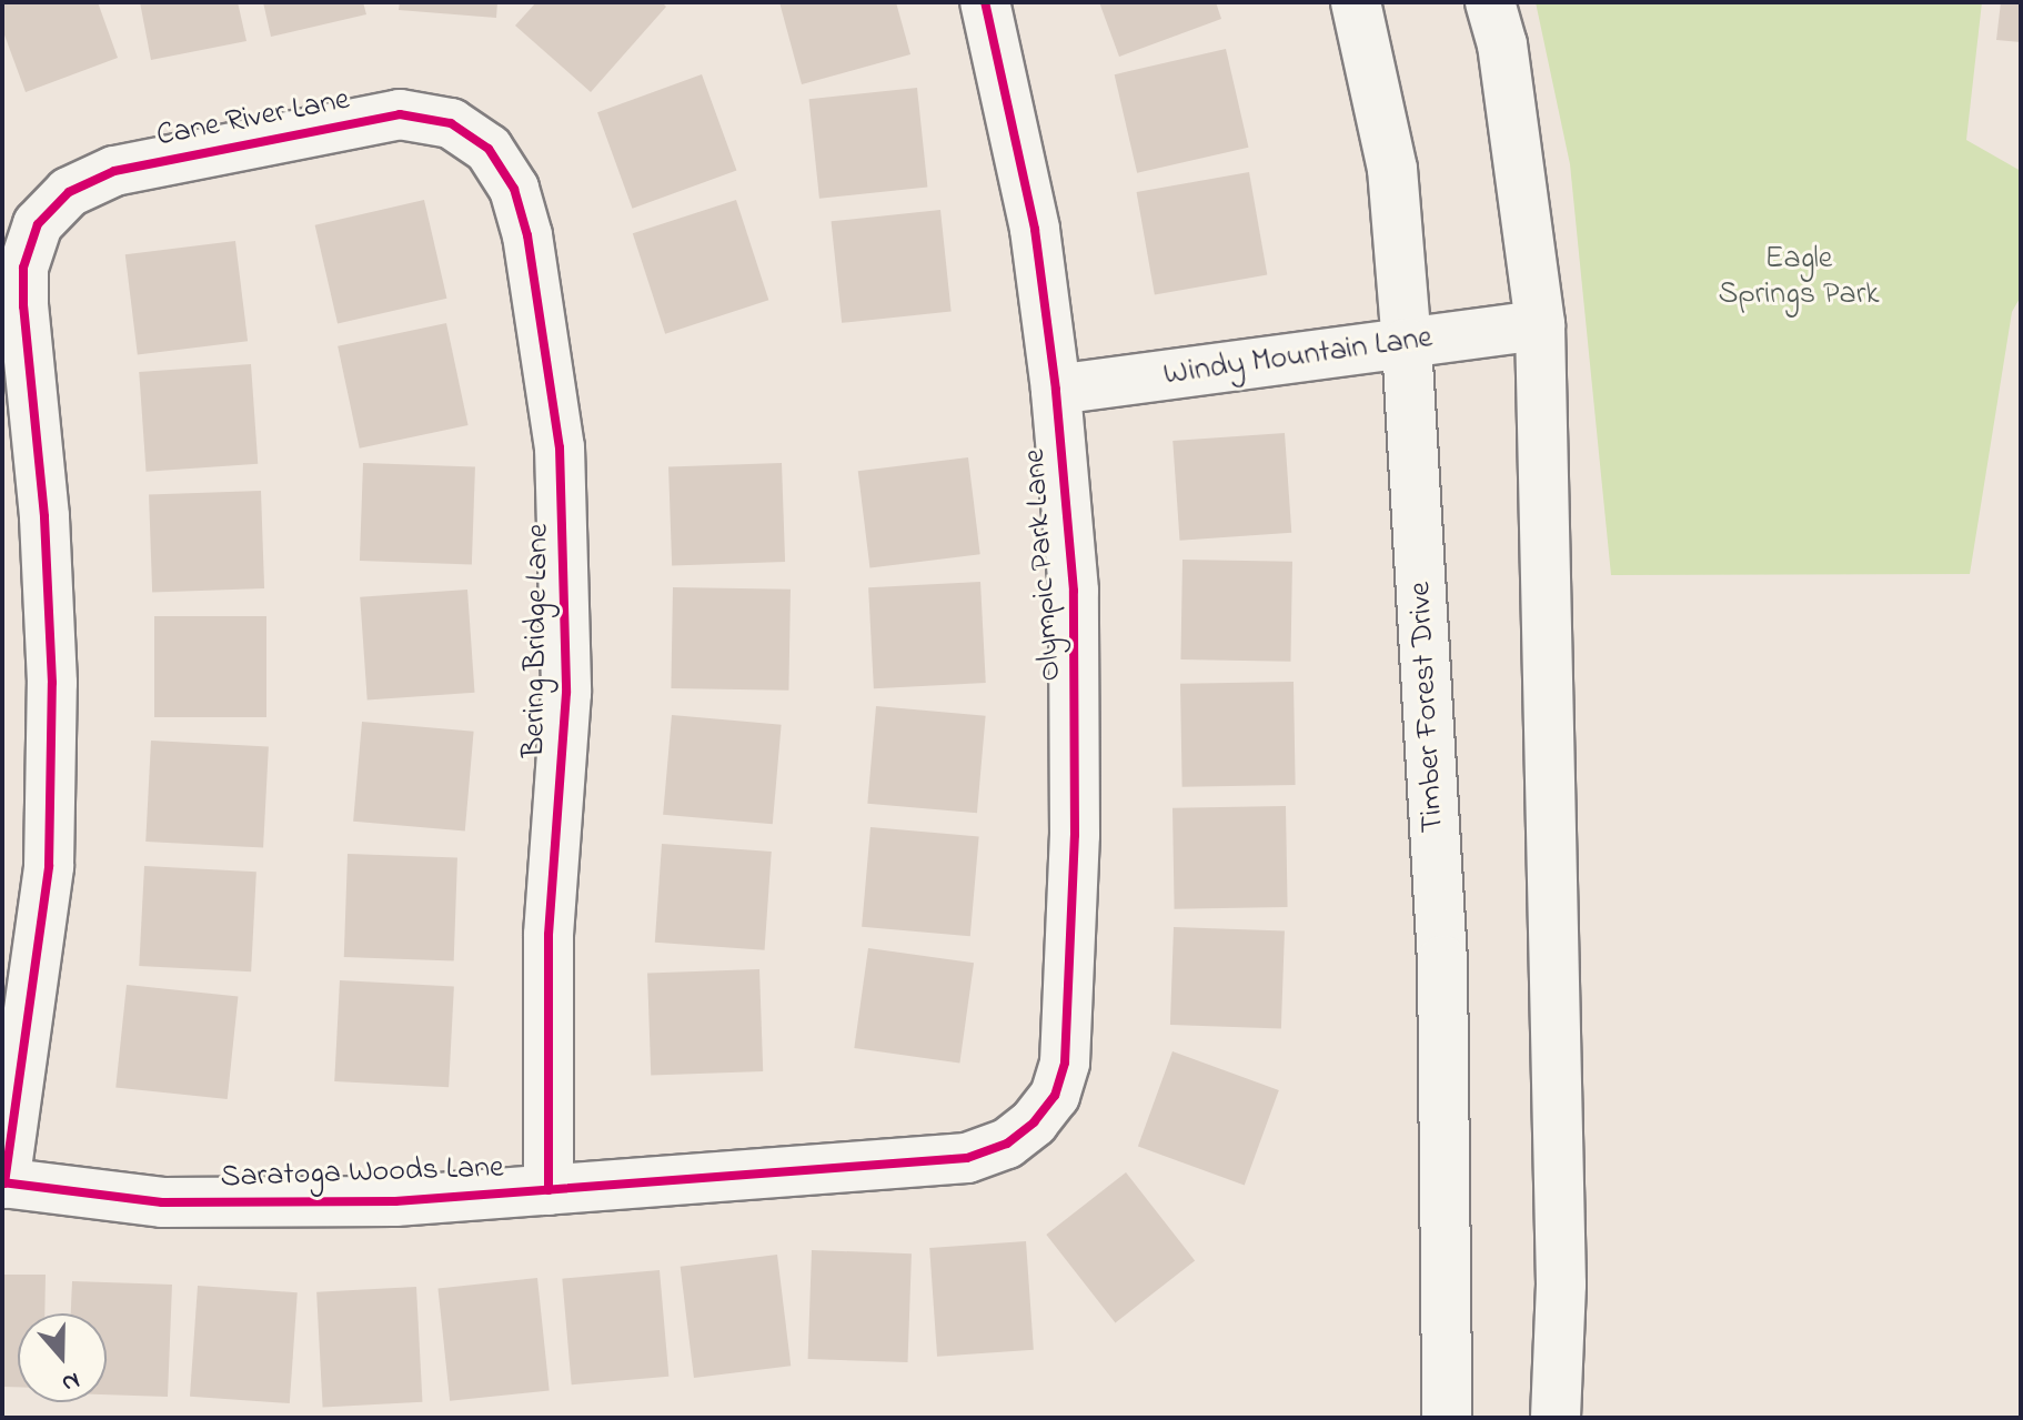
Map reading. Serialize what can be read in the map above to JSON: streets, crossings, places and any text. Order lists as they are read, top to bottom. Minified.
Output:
{"streets":{"street":["Cane River Lane","Windy Mountain Lane","Olympic Park Lane","Bering Bridge Lane","Timber Forest Drive","Saratoga Woods Lane"]},"crossings":[["Cane River Lane","Bering Bridge Lane"],["Cane River Lane","Saratoga Woods Lane"],["Windy Mountain Lane","Olympic Park Lane"],["Windy Mountain Lane","Timber Forest Drive"],["Olympic Park Lane","Saratoga Woods Lane"],["Bering Bridge Lane","Saratoga Woods Lane"]],"parks":["Eagle Springs Park"],"north":"bottom"}
